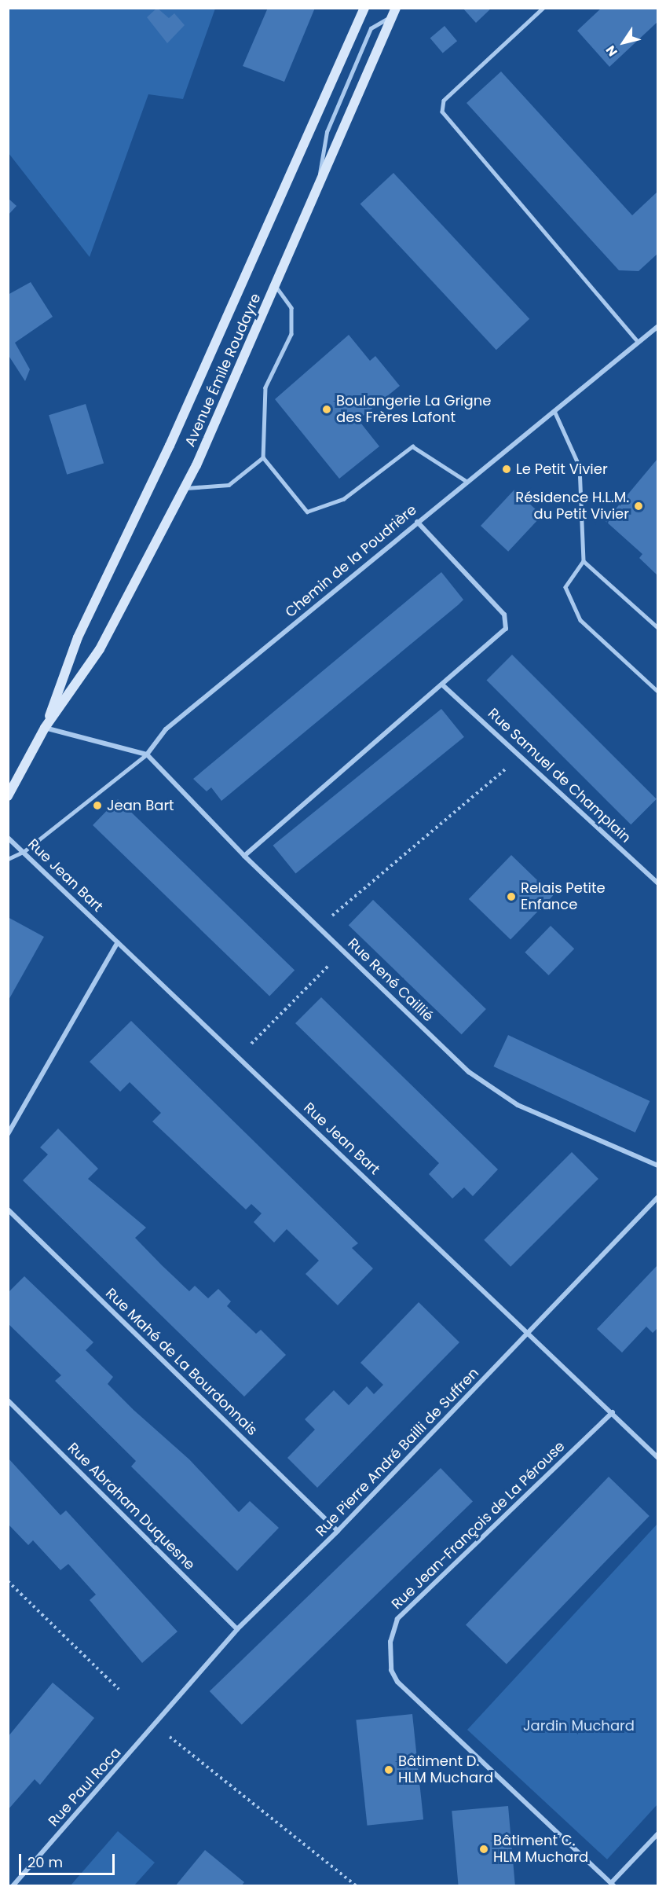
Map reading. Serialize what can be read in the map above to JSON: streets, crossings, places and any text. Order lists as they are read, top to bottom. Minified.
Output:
{"streets":{"street":["Avenue Émile Roudayre","Chemin de la Poudrière","Rue Samuel de Champlain","Rue Jean Bart","Rue René Caillié","Rue Mahé de La Bourdonnais","Rue Pierre André Bailli de Suffren","Rue Abraham Duquesne","Rue Jean-François de La Pérouse","Rue Paul Roca"]},"crossings":[["Chemin de la Poudrière","Rue René Caillié"],["Rue Jean Bart","Rue Pierre André Bailli de Suffren"],["Rue Jean Bart","Rue Jean-François de La Pérouse"],["Rue Mahé de La Bourdonnais","Rue Pierre André Bailli de Suffren"],["Rue Pierre André Bailli de Suffren","Rue Abraham Duquesne"],["Rue Pierre André Bailli de Suffren","Rue Paul Roca"]],"parks":["Jardin Muchard"],"places":["Boulangerie La Grigne des Frères Lafont","Le Petit Vivier","Résidence H.L.M. du Petit Vivier","Jean Bart","Relais Petite Enfance","Bâtiment D. HLM Muchard","Bâtiment C. HLM Muchard"],"scale_bar":"20 m","north":"bottom left"}
